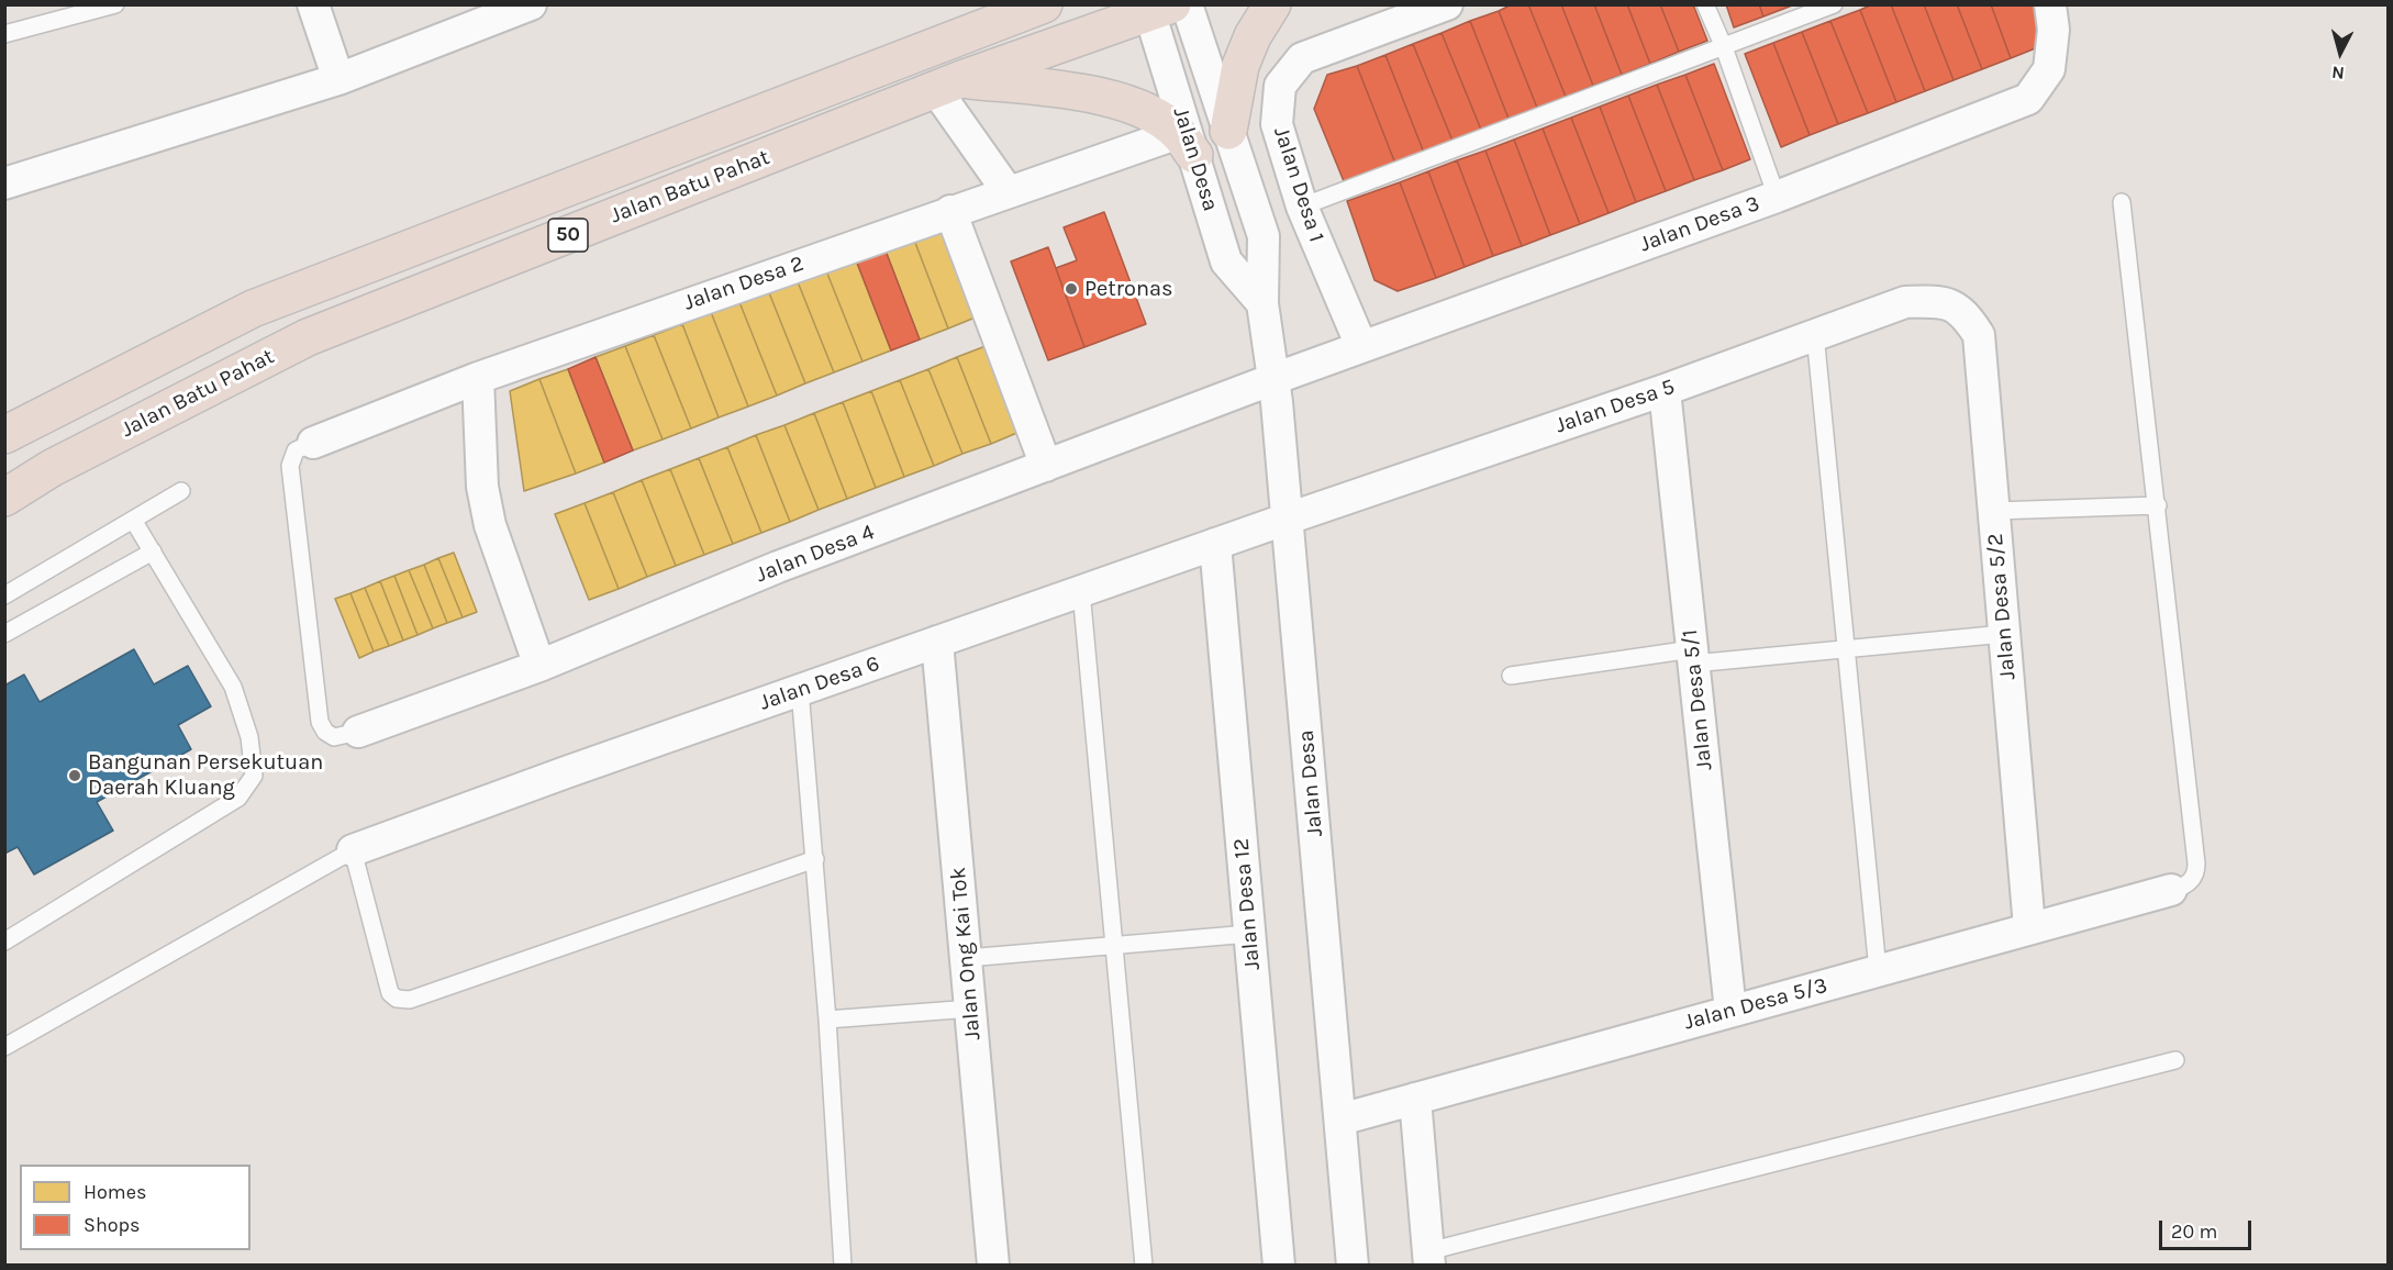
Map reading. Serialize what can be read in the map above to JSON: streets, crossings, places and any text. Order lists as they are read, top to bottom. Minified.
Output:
{"streets":{"highway":["Jalan Batu Pahat","50"],"street":["Jalan Desa","Jalan Desa 1","Jalan Desa 3","Jalan Desa 2","Jalan Desa 5","Jalan Desa 4","Jalan Desa 5/2","Jalan Desa 6","Jalan Desa 5/1","Jalan Desa 12","Jalan Ong Kai Tok","Jalan Desa 5/3"]},"crossings":[["Jalan Desa","Jalan Batu Pahat"],["Jalan Desa","Jalan Desa 3"],["Jalan Desa","Jalan Desa 2"],["Jalan Desa","Jalan Desa 5"],["Jalan Desa","Jalan Desa 4"],["Jalan Desa","Jalan Desa 6"],["Jalan Desa","Jalan Desa 5/3"],["Jalan Desa 1","Jalan Desa 3"],["Jalan Desa 3","Jalan Desa 4"],["Jalan Desa 5","Jalan Desa 5/2"],["Jalan Desa 5","Jalan Desa 6"],["Jalan Desa 5","Jalan Desa 5/1"],["Jalan Desa 5/2","Jalan Desa 5/3"],["Jalan Desa 6","Jalan Desa 12"],["Jalan Desa 6","Jalan Ong Kai Tok"],["Jalan Desa 5/1","Jalan Desa 5/3"]],"places":["Petronas","Bangunan Persekutuan Daerah Kluang"],"legend":["Homes","Shops"],"scale_bar":"20 m","north":"bottom"}
